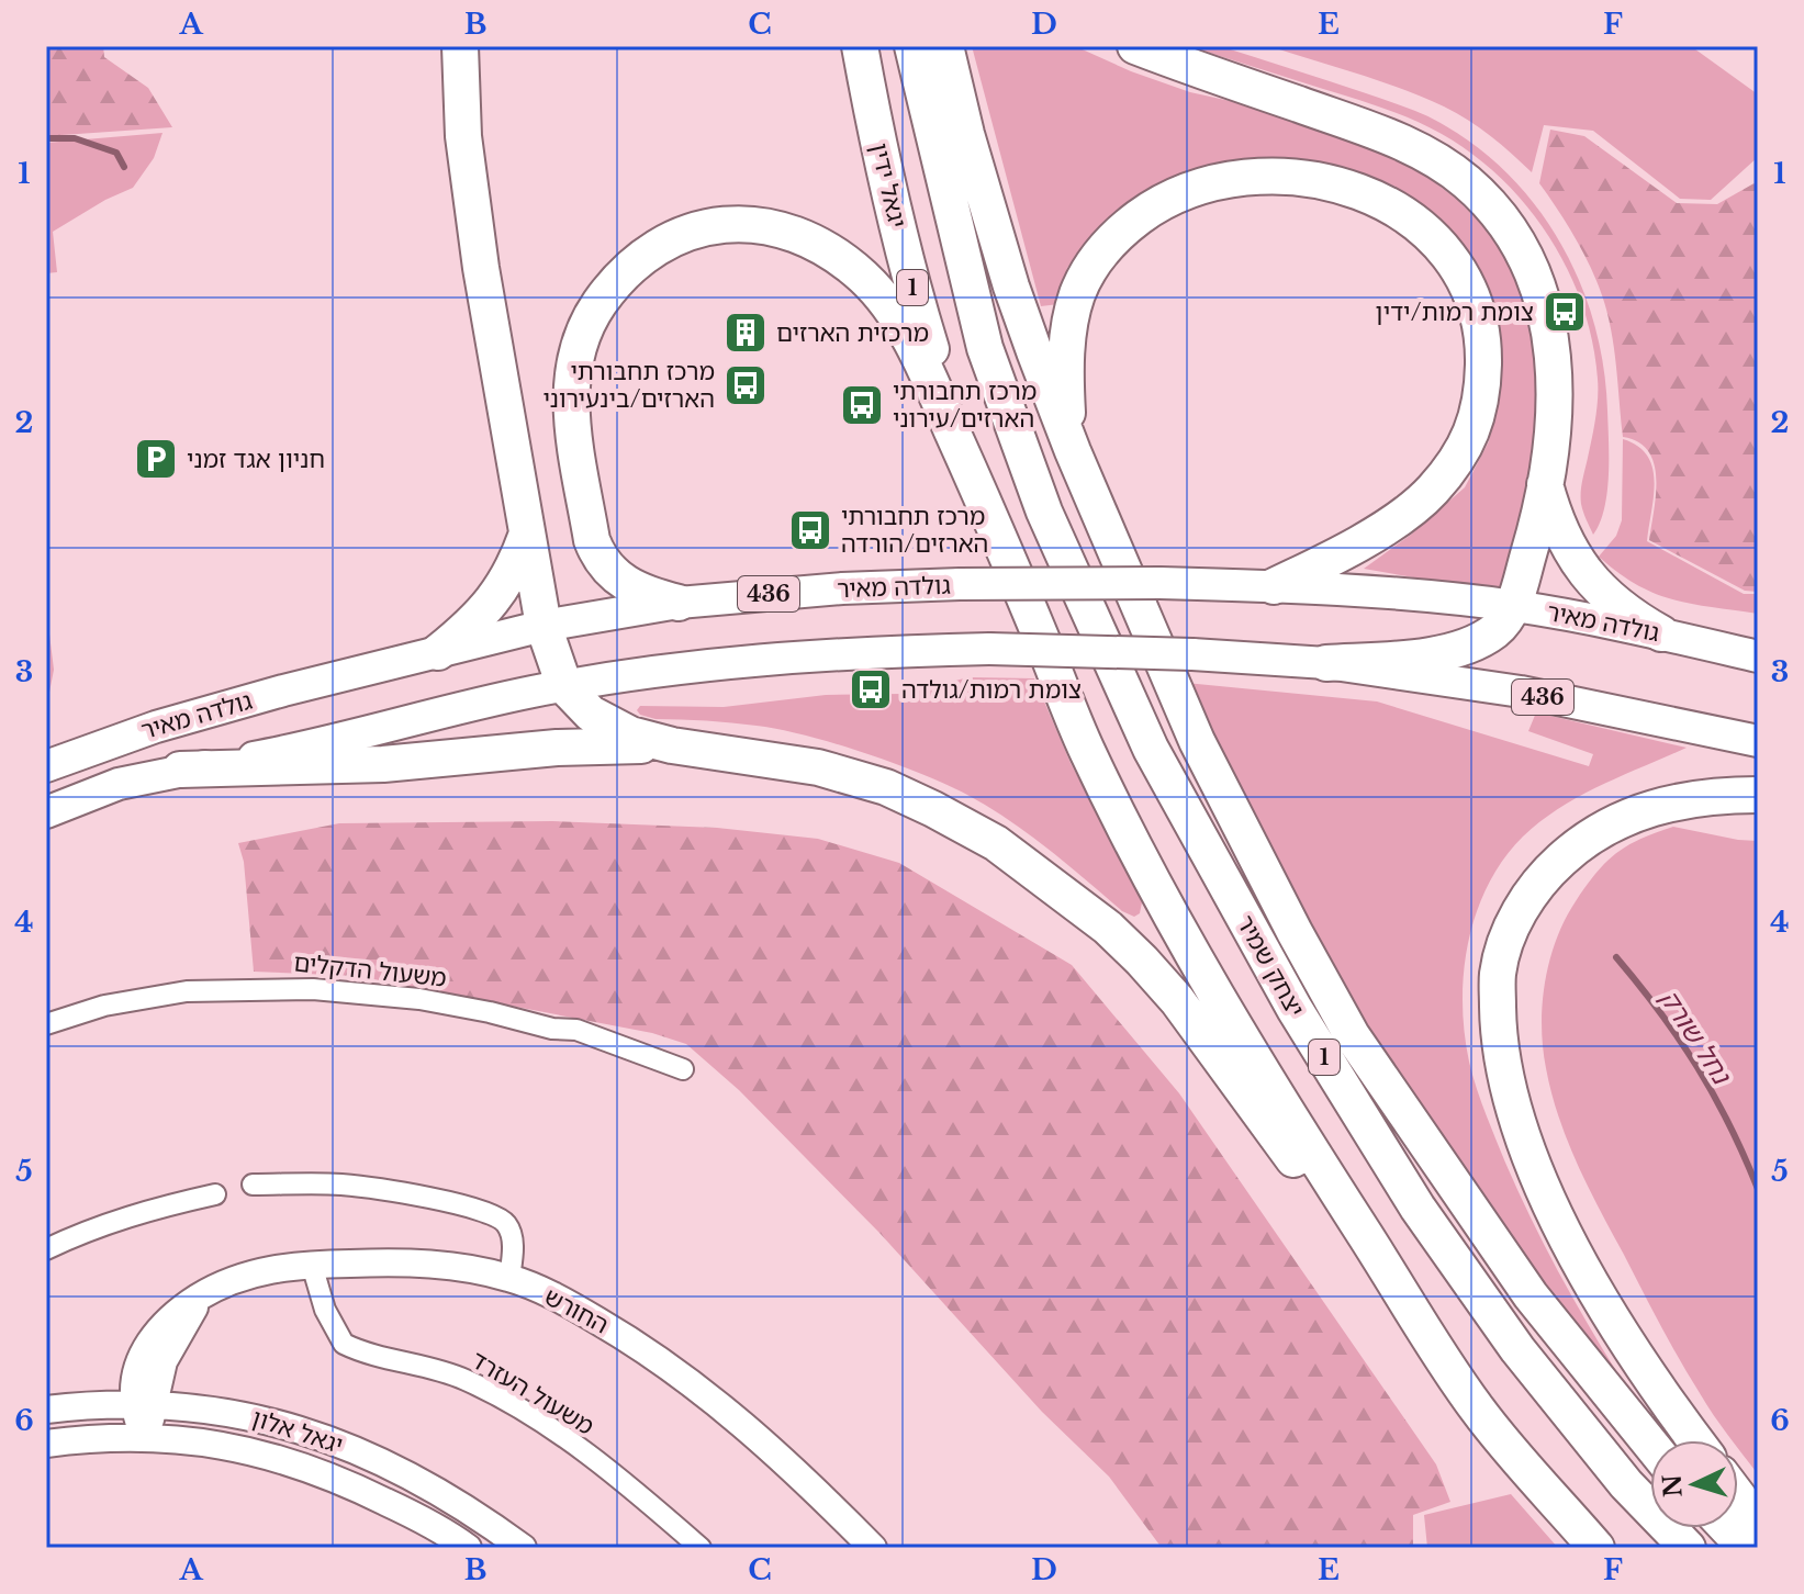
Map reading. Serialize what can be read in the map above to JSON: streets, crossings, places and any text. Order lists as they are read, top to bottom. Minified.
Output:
{"streets":{"highway":["יגאל ידין","1","יצחק שמיר"],"main road":["גולדה מאיר","436"],"street":["משעול הדקלים","החורש","משעול העזרד","יגאל אלון"]},"crossings":[["יגאל ידין","1"],["החורש","משעול העזרד"],["החורש","יגאל אלון"]],"water":["נחל שורק"],"places":{"bus stop":["צומת רמות/ידין","מרכז תחבורתי הארזים/בינעירוני","מרכז תחבורתי הארזים/עירוני","מרכז תחבורתי הארזים/הורדה","צומת רמות/גולדה"],"building":["מרכזית הארזים"],"parking":["חניון אגד זמני"]},"north":"left","grid":{"columns":["A","B","C","D","E","F"],"rows":["1","2","3","4","5","6"]}}
